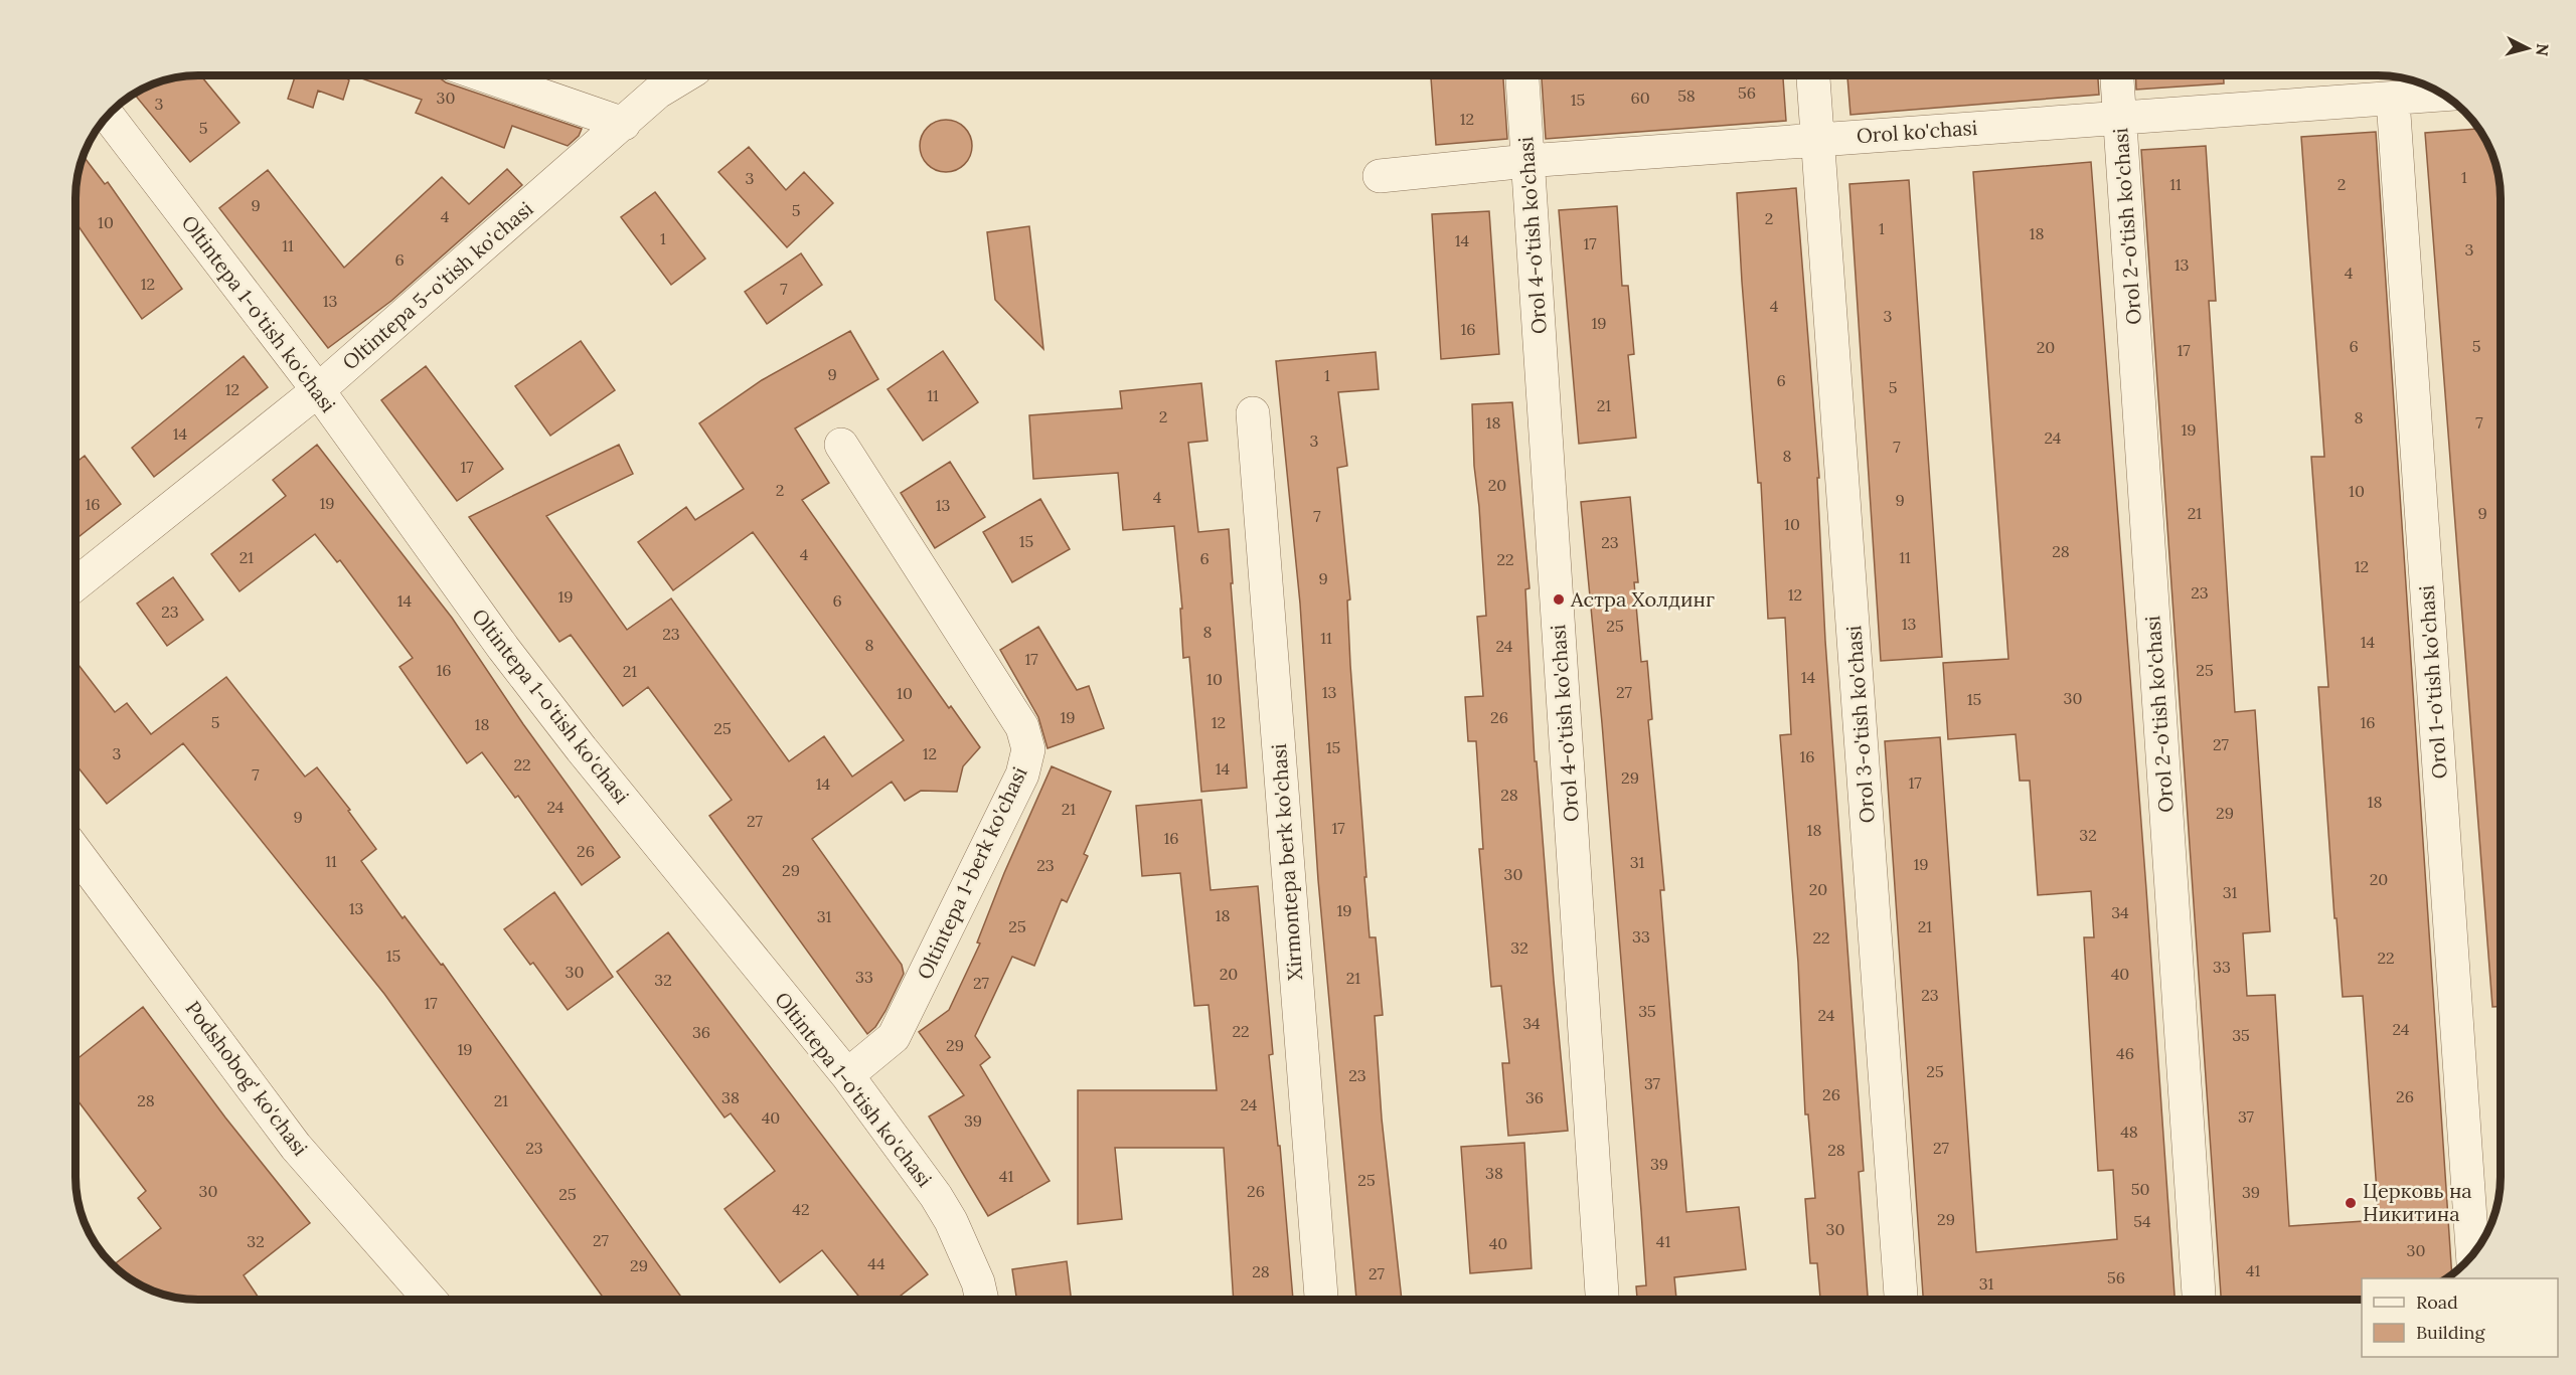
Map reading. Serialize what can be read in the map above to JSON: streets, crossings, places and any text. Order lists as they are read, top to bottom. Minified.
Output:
{"streets":{"street":["Orol ko'chasi","Orol 2-o'tish ko'chasi","Orol 4-o'tish ko'chasi","Oltintepa 5-o'tish ko'chasi","Oltintepa 1-o'tish ko'chasi","Orol 1-o'tish ko'chasi","Orol 3-o'tish ko'chasi","Xirmontepa berk ko'chasi","Oltintepa 1-berk ko'chasi","Podshobog' ko'chasi"]},"crossings":[["Orol ko'chasi","Orol 2-o'tish ko'chasi"],["Orol ko'chasi","Orol 4-o'tish ko'chasi"],["Orol ko'chasi","Orol 1-o'tish ko'chasi"],["Orol ko'chasi","Orol 3-o'tish ko'chasi"],["Oltintepa 5-o'tish ko'chasi","Oltintepa 1-o'tish ko'chasi"],["Oltintepa 1-o'tish ko'chasi","Oltintepa 1-berk ko'chasi"]],"places":["Астра Холдинг","Церковь на Никитина"],"house_numbers":["56","58","30","60","15","3","12","5","1","3","11","2","9","5","4","2","10","1","18","1","14","17","11","3","6","13","4","12","7","13","4","3","19","16","6","5","20","17","9","1","6","5","12","11","21","2","8","18","7","19","14","24","3","7","8","17","20","2","10","4","9","19","16","13","21","9","7","10","15","23","28","4","21","11","6","22","12","9","23","12","19","14","6","23","13","25","8","23","11","14","8","24","17","16","25","21","14","10","13","27","10","30","15","19","26","5","12","16","18","25","27","15","3","12","16","22","14","7","29","17","14","28","18","24","21","29","9","27","17","18","32","16","26","11","31","19","23","29","30","20","20","31","13","19","34","18","31","25","21","33","22","32","15","22","33","30","20","40","33","21","32","27","23","17","35","24","34","24","22","36","35","29","19","46","25","23","37","26","26","38","36","28","21","24","37","40","39","48","23","27","28","39","38","41","25","50","30","26","39","25","42","29","54","30","27","32","41","40","30","44","29","41","28","27","56","31"],"legend":["Road","Building"],"north":"right"}
